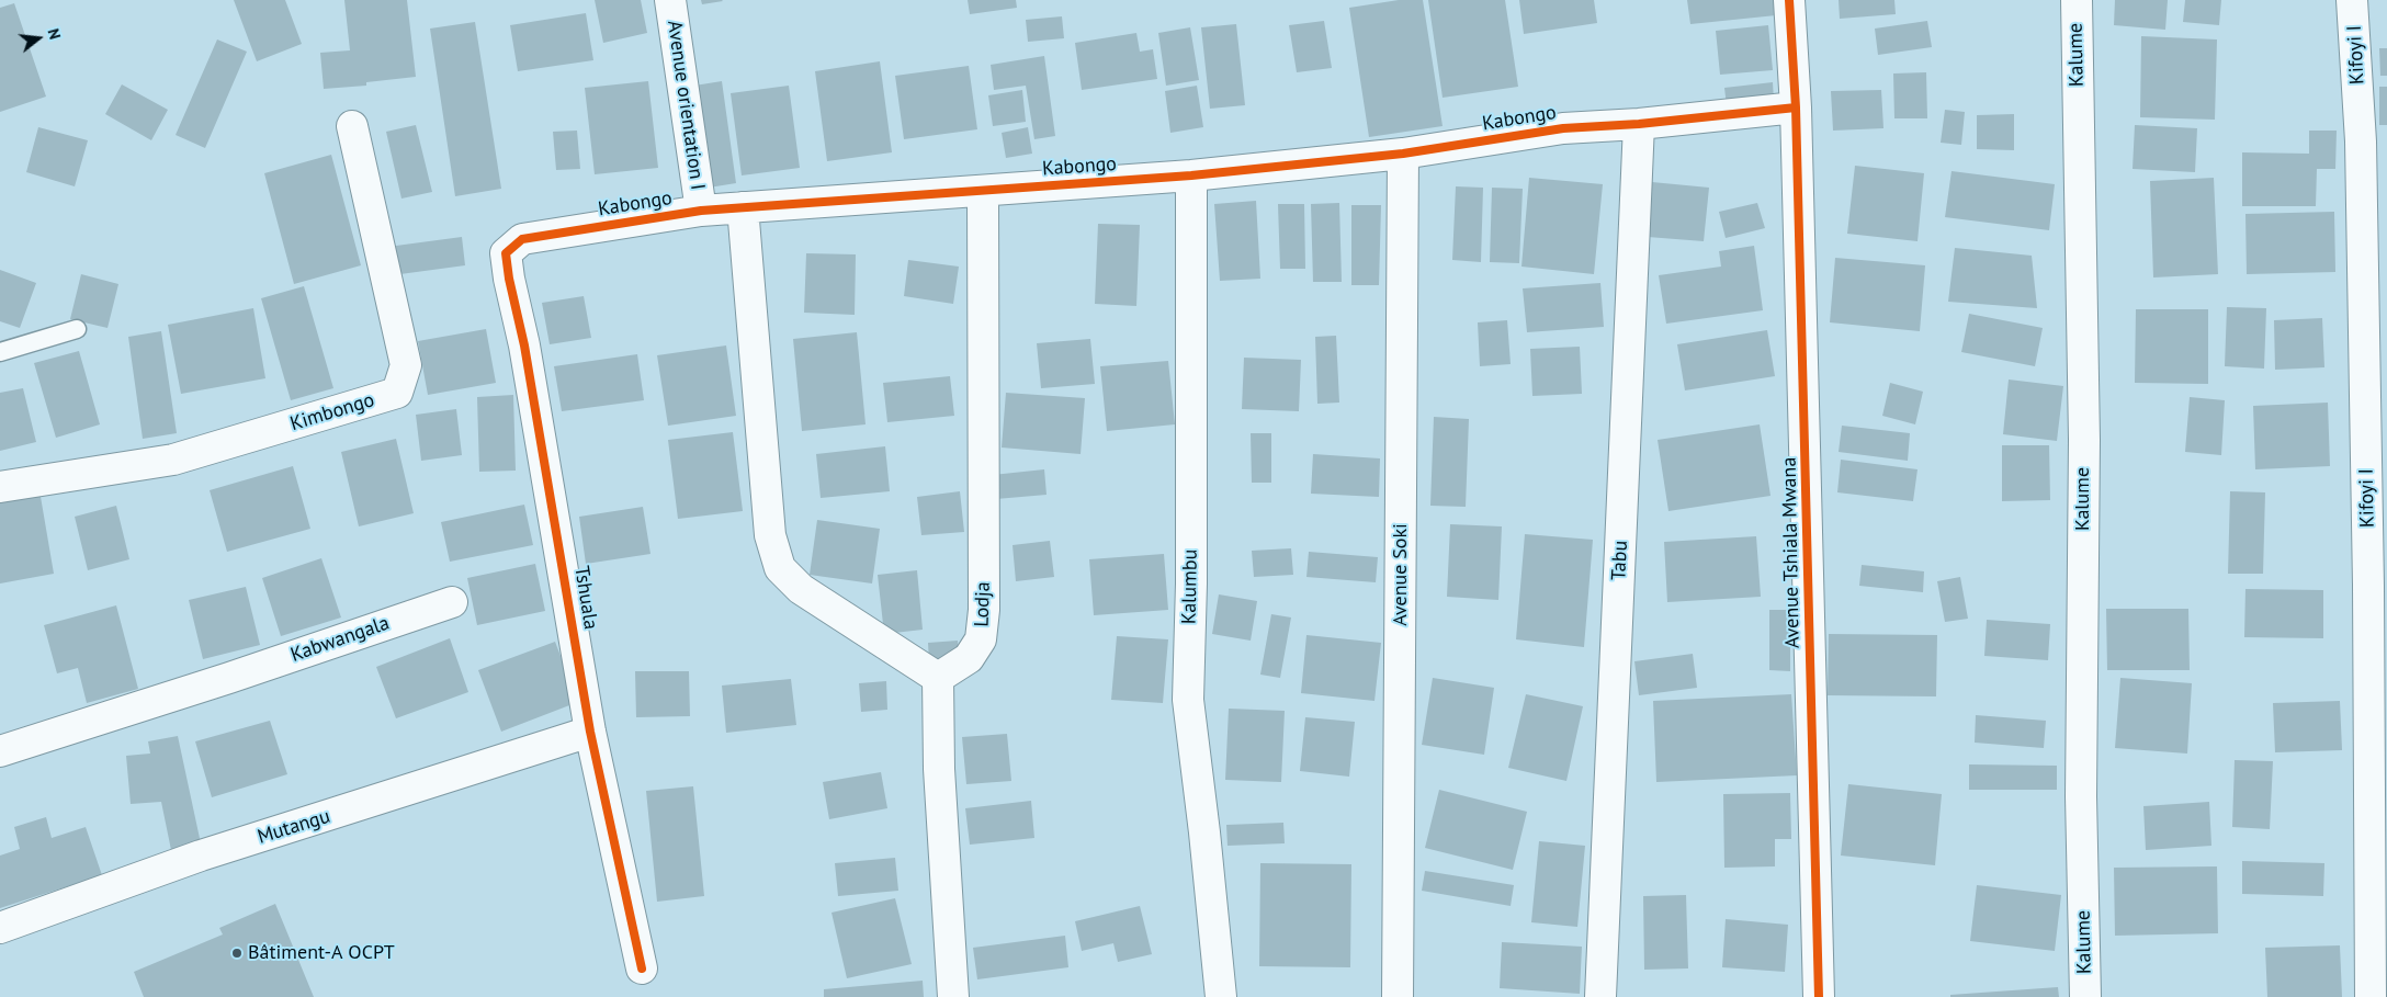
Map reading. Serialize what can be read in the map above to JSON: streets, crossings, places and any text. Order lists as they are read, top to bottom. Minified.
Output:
{"streets":{"street":["Kalume","Kifoyi I","Avenue orientation I","Kabongo","Kimbongo","Avenue Tshiala Mwana","Tabu","Avenue Soki","Kalumbu","Tshuala","Lodja","Kabwangala","Mutangu"]},"crossings":[["Avenue orientation I","Kabongo"],["Kabongo","Avenue Tshiala Mwana"],["Kabongo","Tabu"],["Kabongo","Avenue Soki"],["Kabongo","Kalumbu"],["Kabongo","Tshuala"],["Kabongo","Lodja"],["Tshuala","Mutangu"]],"places":["Bâtiment-A OCPT"],"north":"right"}
